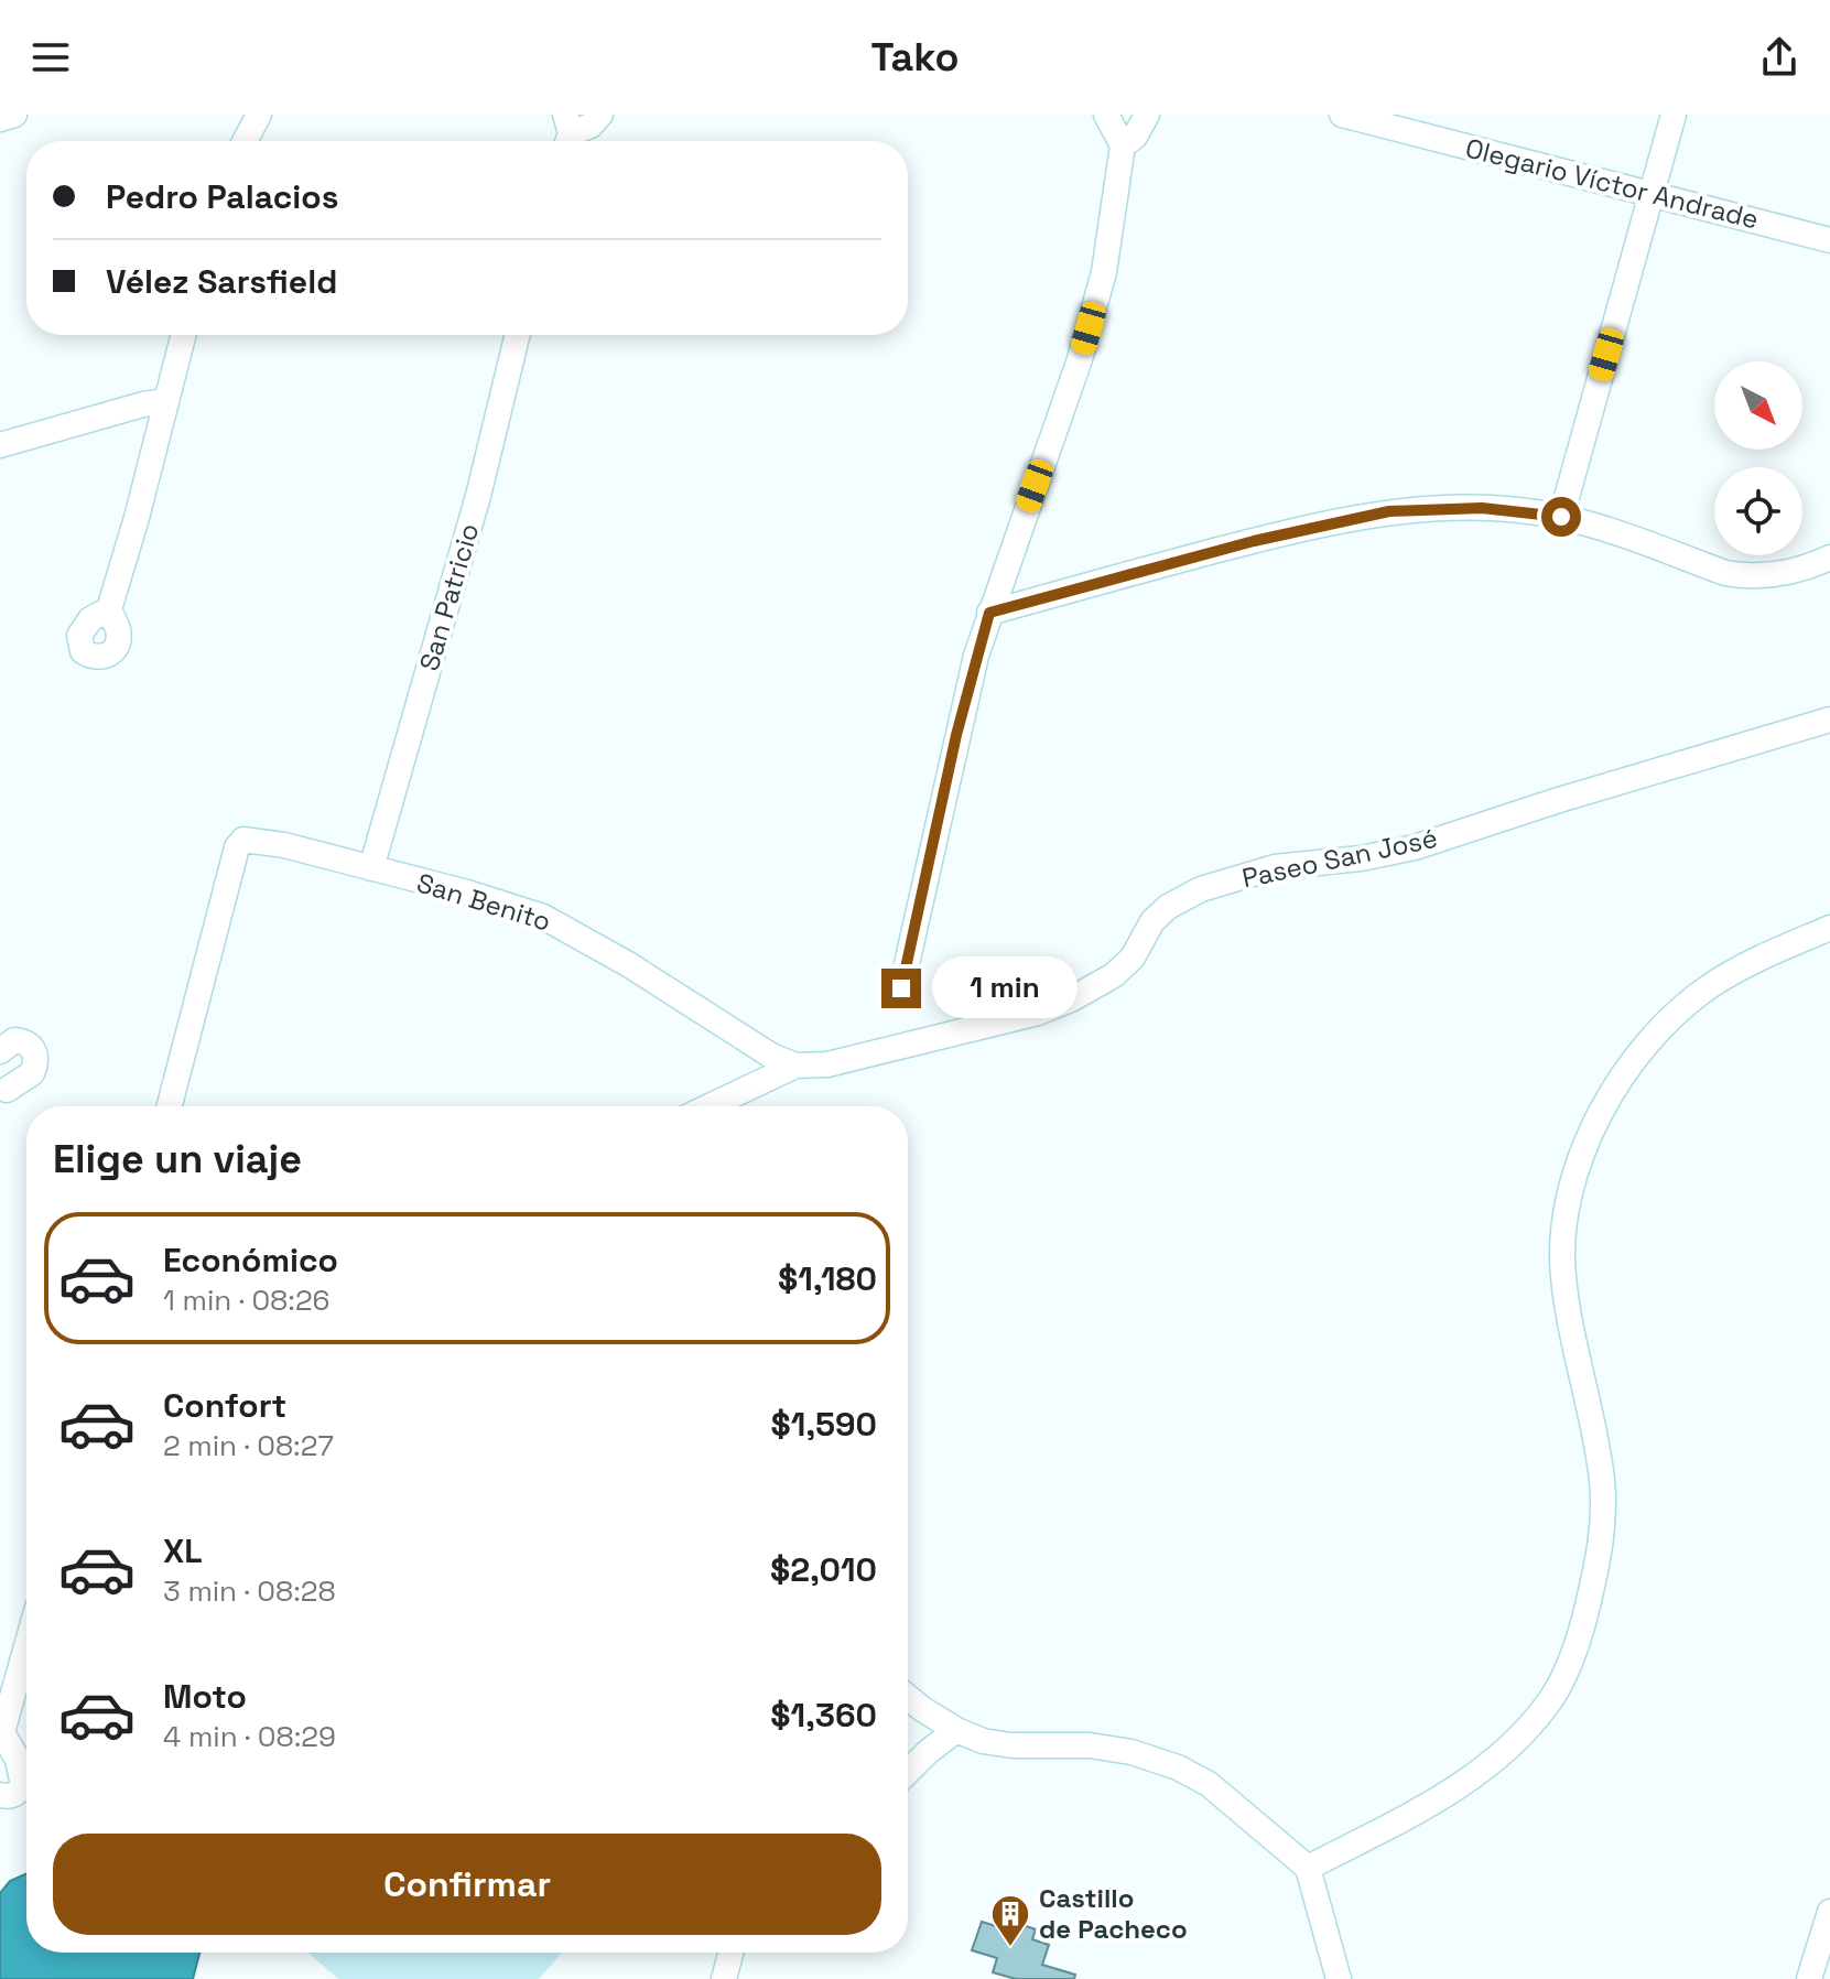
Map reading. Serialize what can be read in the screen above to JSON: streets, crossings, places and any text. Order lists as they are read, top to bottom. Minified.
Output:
{"streets":{"street":["Olegario Víctor Andrade","San Patricio","Paseo San José","San Benito"]},"crossings":[["San Patricio","San Benito"],["Paseo San José","San Benito"]],"places":{"building":["Castillo de Pacheco"]},"north":"bottom right","page":{"header":"Tako","banner":["Pedro Palacios","Vélez Sarsfield"],"bubble":"1 min","heading":"Elige un viaje","list":[{"name":"Económico","note":"1 min · 08:26","value":"$1,180"},{"name":"Confort","note":"2 min · 08:27","value":"$1,590"},{"name":"XL","note":"3 min · 08:28","value":"$2,010"},{"name":"Moto","note":"4 min · 08:29","value":"$1,360"}],"buttons":"Confirmar"}}
